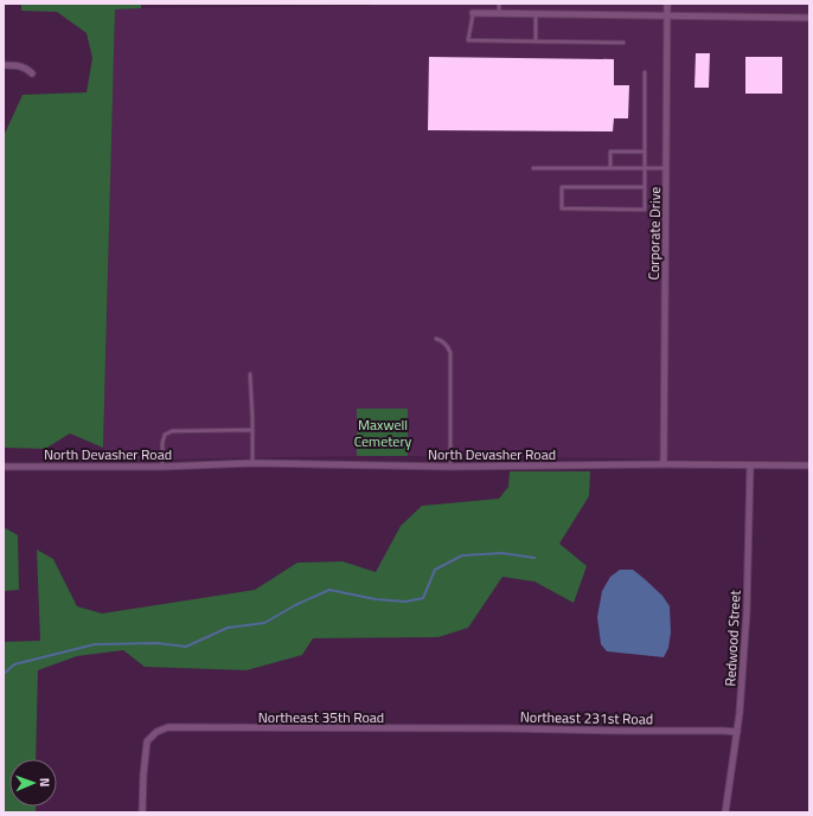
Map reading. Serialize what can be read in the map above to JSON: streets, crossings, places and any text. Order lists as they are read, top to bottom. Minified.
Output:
{"streets":{"street":["Corporate Drive","North Devasher Road","Redwood Street","Northeast 35th Road","Northeast 231st Road"]},"crossings":[["Corporate Drive","North Devasher Road"],["North Devasher Road","Redwood Street"],["Redwood Street","Northeast 231st Road"],["Northeast 35th Road","Northeast 231st Road"]],"parks":["Maxwell Cemetery"],"north":"right"}
